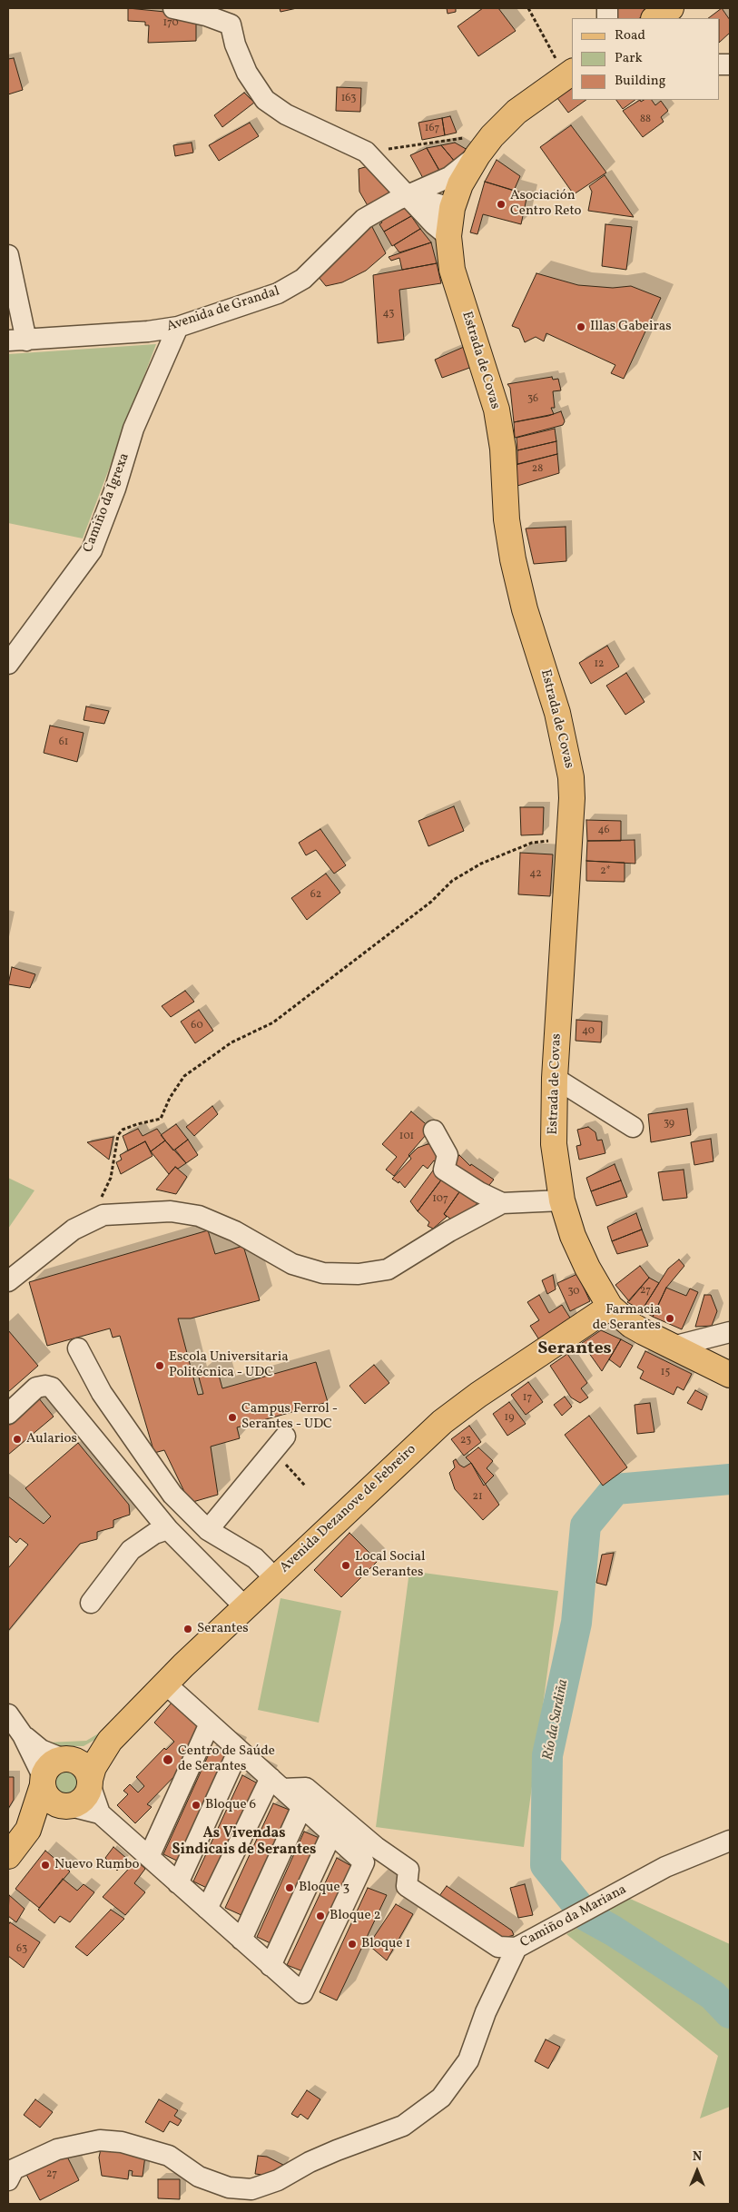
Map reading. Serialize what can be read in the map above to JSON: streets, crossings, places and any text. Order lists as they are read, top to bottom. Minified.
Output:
{"streets":{"main road":["Estrada de Covas","Avenida Dezanove de Febreiro"],"street":["Avenida de Grandal","Camiño da Igrexa","Camiño da Mariana"]},"crossings":[["Avenida de Grandal","Camiño da Igrexa"],["Estrada de Covas","Avenida Dezanove de Febreiro"]],"districts":["Serantes","As Vivendas Sindicais de Serantes"],"water":["Río da Sardiña"],"places":["Asociación Centro Reto","Illas Gabeiras","Farmacia de Serantes","Escola Universitaria Politécnica - UDC","Campus Ferrol - Serantes - UDC","Aularios","Local Social de Serantes","Serantes","Centro de Saúde de Serantes","Bloque 6","Nuevo Rumbo","Bloque 3","Bloque 2","Bloque 1"],"house_numbers":["170","163","88","167","43","36","28","12","61","46","2*","42","62","60","40","39","101","107","27","30","15","17","19","23","21","63","27"],"legend":["Road","Park","Building"],"north":"top"}
